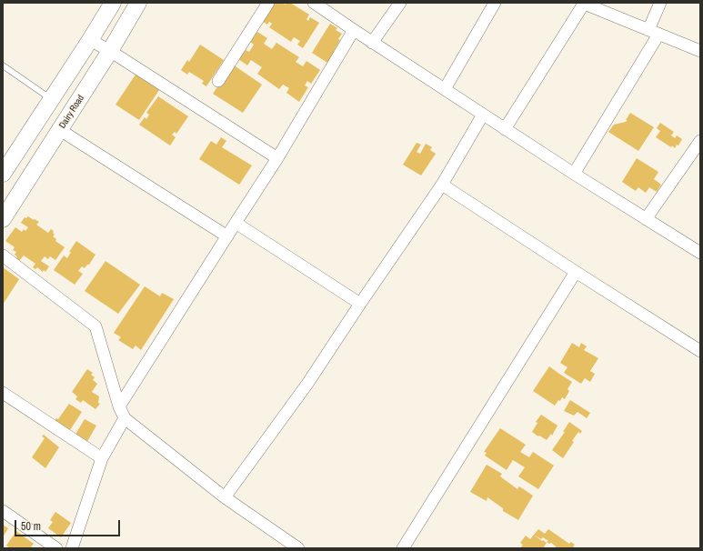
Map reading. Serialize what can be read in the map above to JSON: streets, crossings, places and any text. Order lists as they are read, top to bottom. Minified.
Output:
{"streets":{"main road":["Dairy Road"]},"scale_bar":"50 m"}
